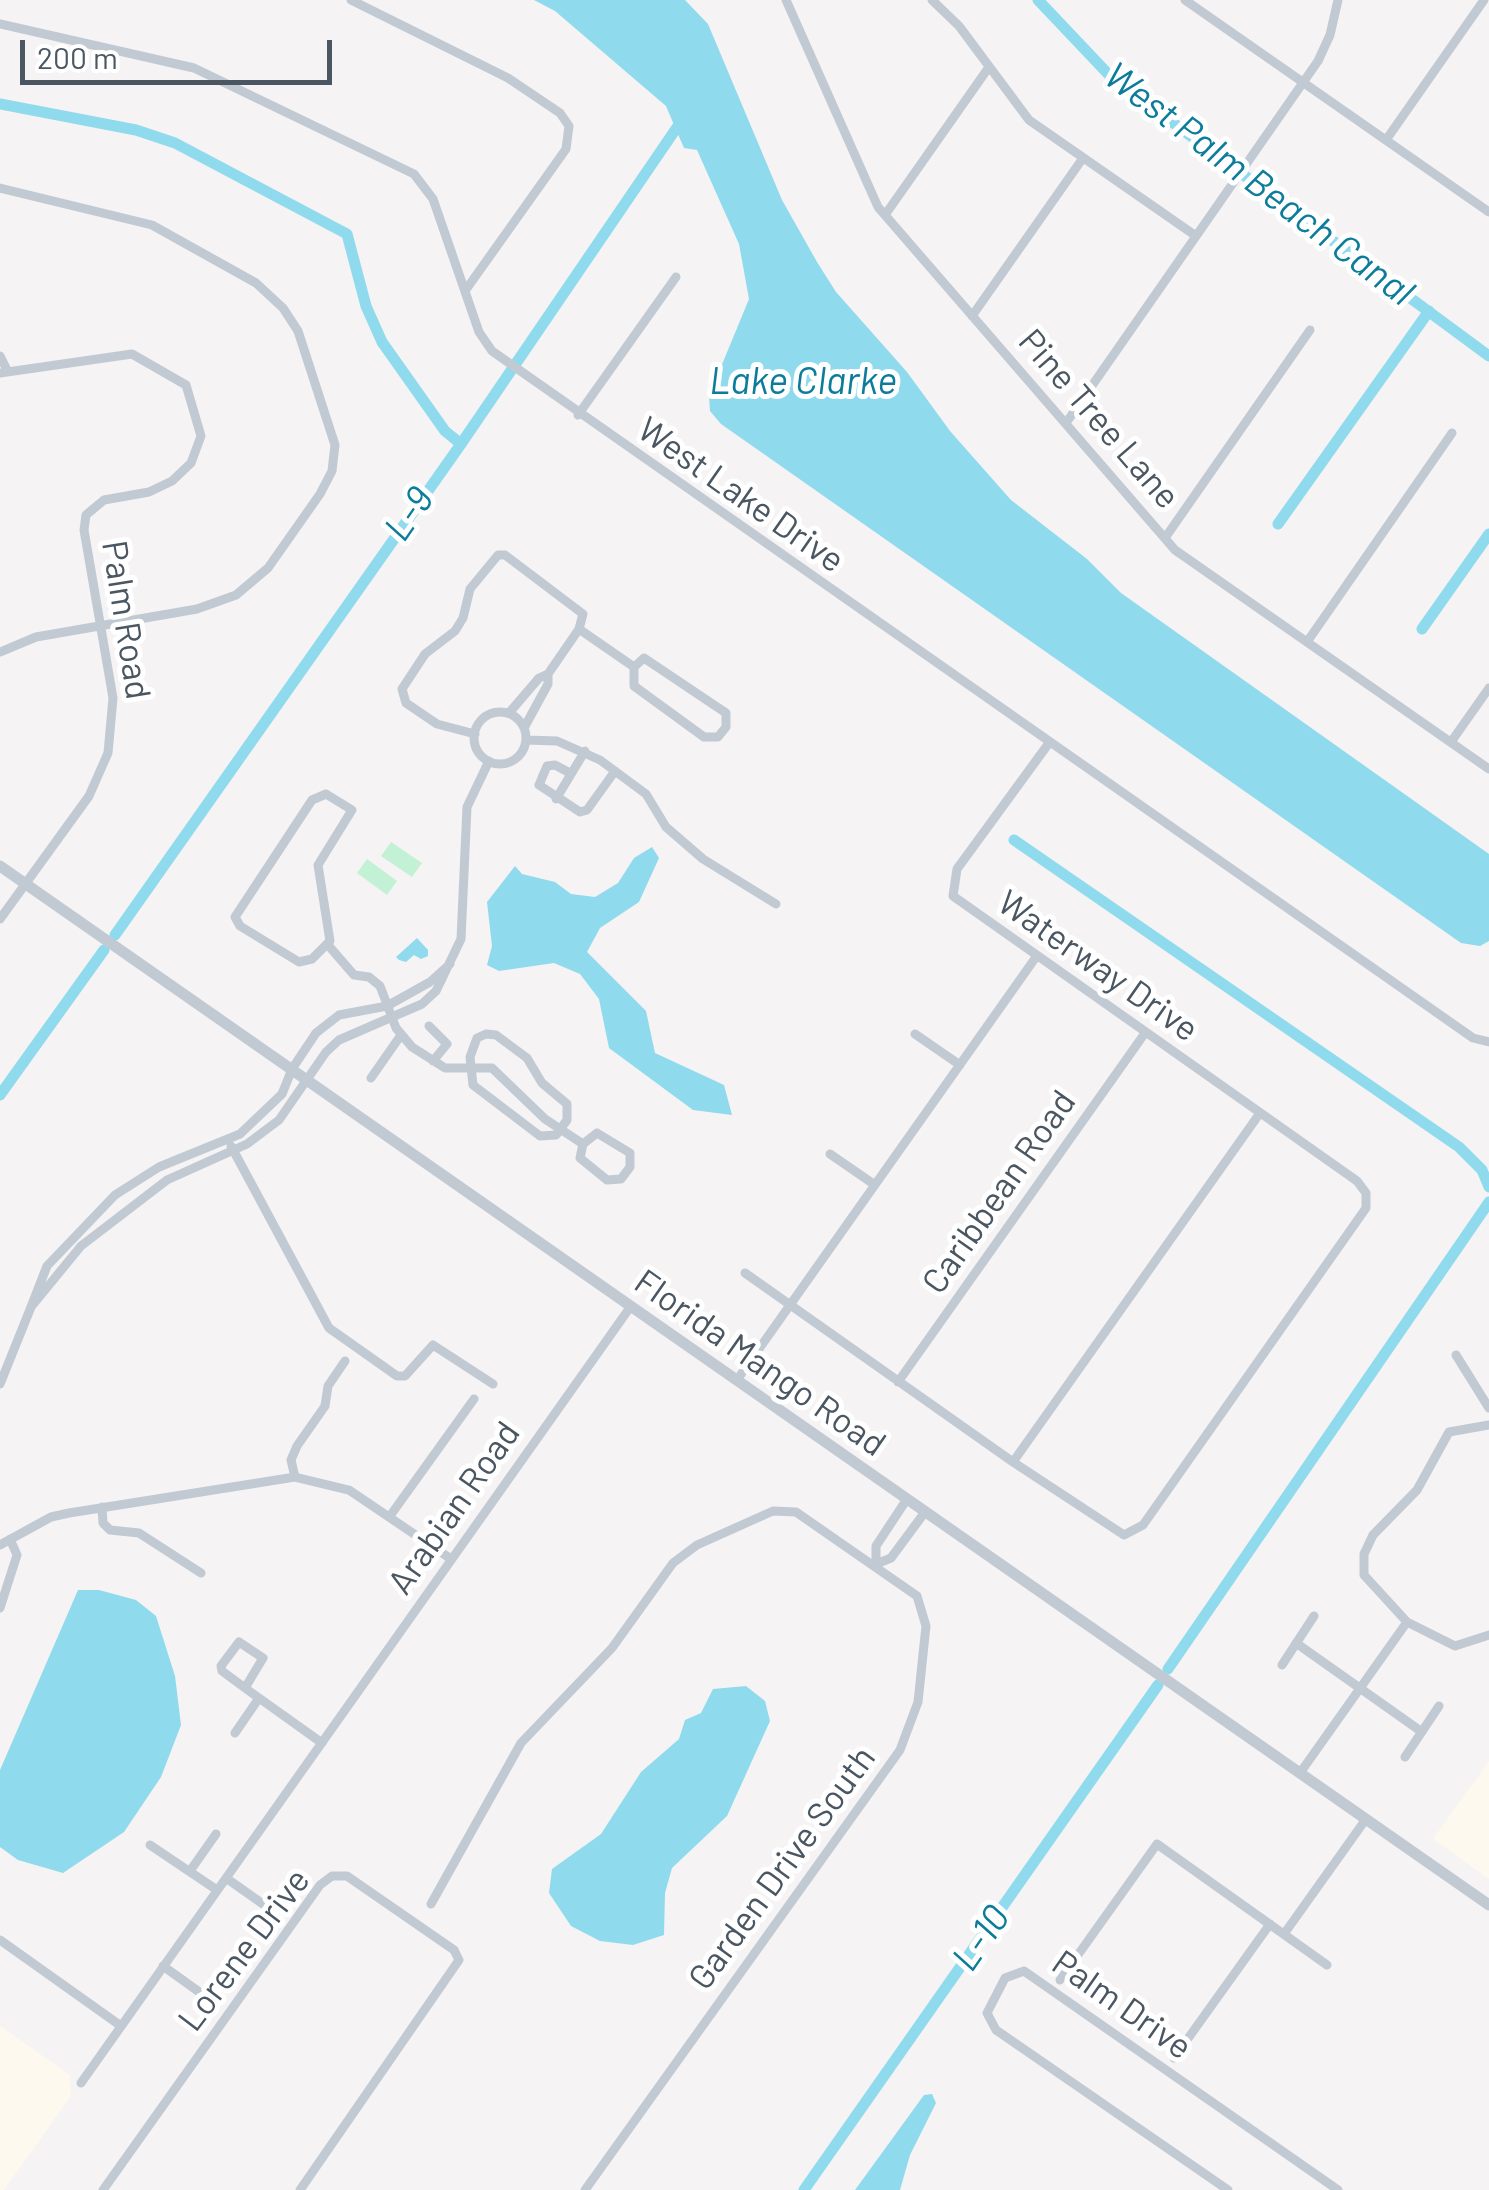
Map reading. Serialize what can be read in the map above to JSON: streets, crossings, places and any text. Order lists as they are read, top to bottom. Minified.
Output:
{"streets":{"street":["Pine Tree Lane","West Lake Drive","Palm Road","Waterway Drive","Caribbean Road","Florida Mango Road","Arabian Road","Garden Drive South","Lorene Drive","Palm Drive"]},"crossings":[["West Lake Drive","Waterway Drive"],["Palm Road","Florida Mango Road"],["Waterway Drive","Caribbean Road"],["Florida Mango Road","Arabian Road"]],"water":["West Palm Beach Canal","Lake Clarke","L-9","L-10"],"scale_bar":"200 m"}
